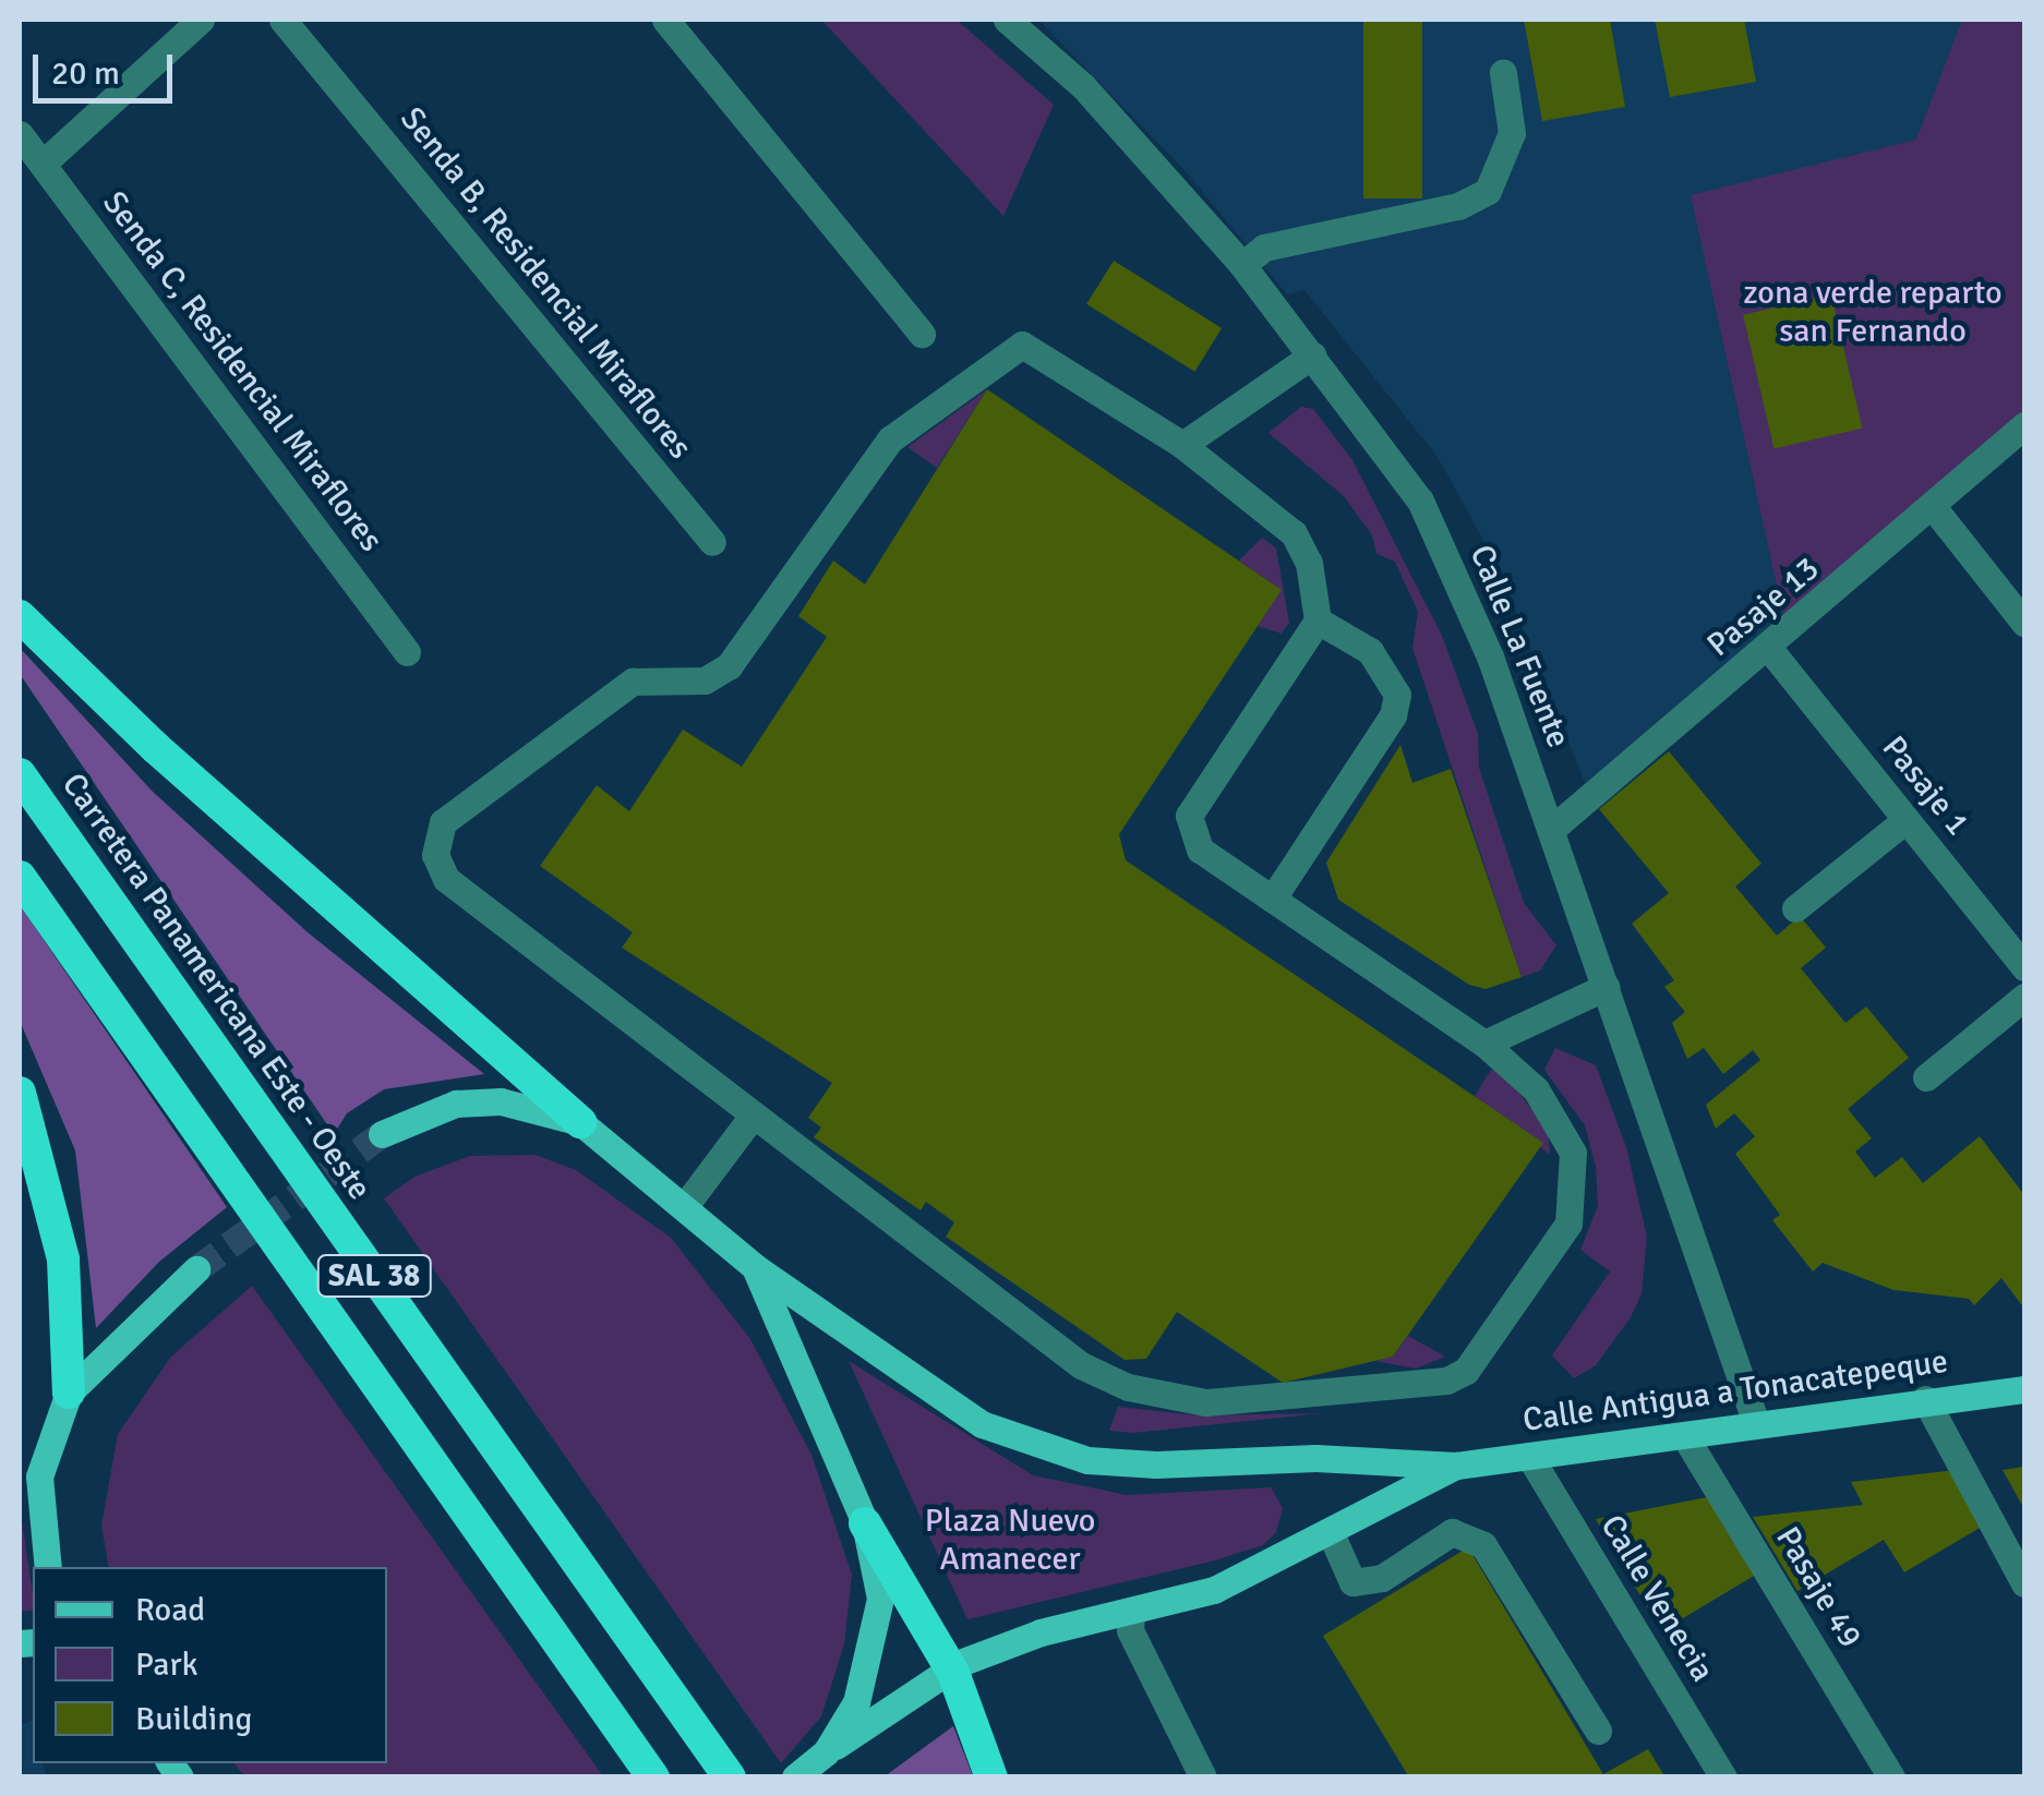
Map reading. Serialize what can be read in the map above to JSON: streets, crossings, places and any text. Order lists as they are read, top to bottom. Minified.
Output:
{"streets":{"highway":["Carretera Panamericana Este - Oeste","SAL 38"],"main road":["Calle Antigua a Tonacatepeque"],"street":["Senda B, Residencial Miraflores","Senda C, Residencial Miraflores","Pasaje 13","Calle La Fuente","Pasaje 1","Pasaje 49","Calle Venecia"]},"crossings":[["Pasaje 13","Calle La Fuente"],["Pasaje 13","Pasaje 1"],["Calle La Fuente","Calle Antigua a Tonacatepeque"],["Calle Antigua a Tonacatepeque","Pasaje 49"],["Calle Antigua a Tonacatepeque","Calle Venecia"]],"parks":["zona verde reparto san Fernando","Plaza Nuevo Amanecer"],"legend":["Road","Park","Building"],"scale_bar":"20 m"}
